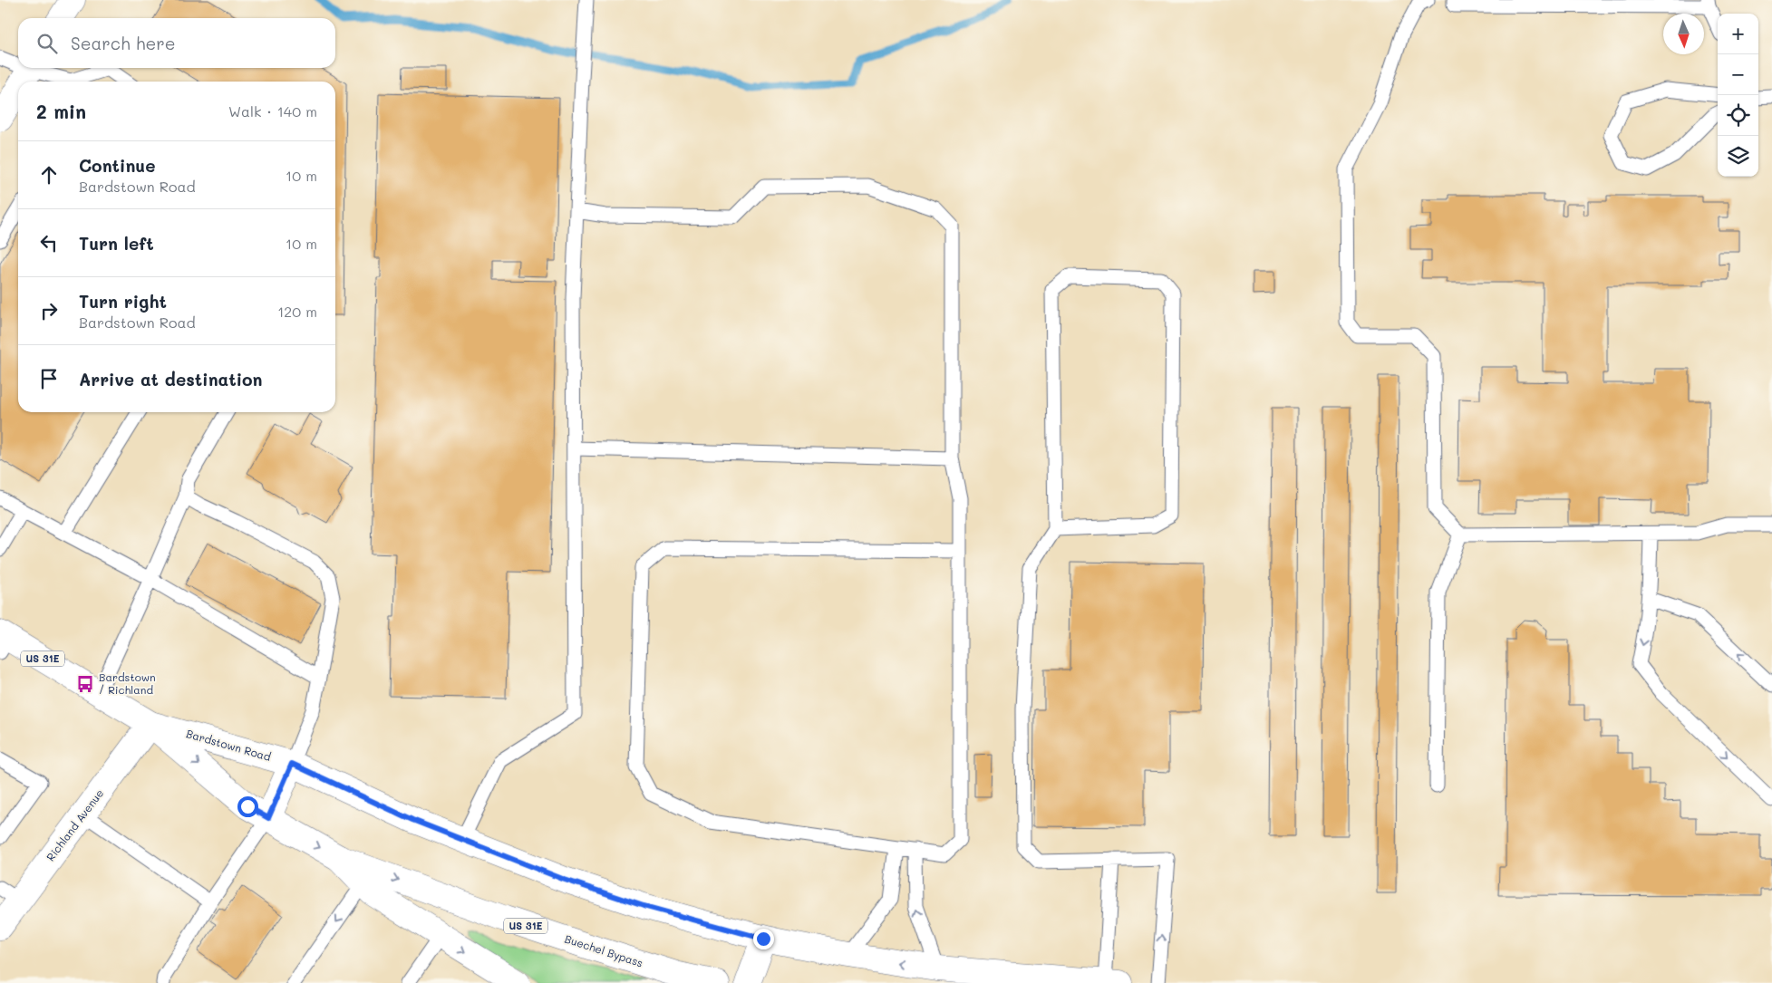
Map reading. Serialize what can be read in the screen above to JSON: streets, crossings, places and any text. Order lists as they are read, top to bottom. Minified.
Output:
{"streets":{"main road":["US 31E","Bardstown Road","Richland Avenue","Buechel Bypass"]},"crossings":[["US 31E","Bardstown Road"],["Bardstown Road","Richland Avenue"],["Bardstown Road","Buechel Bypass"]],"one_way":["Buechel Bypass"],"places":{"bus stop":["Bardstown / Richland"]},"north":"bottom","page":{"map_buttons":["+","−"],"search":"Search here","heading":["2 min","Walk · 140 m"],"list":[["Continue","Bardstown Road","10 m"],["Turn left","10 m"],["Turn right","Bardstown Road","120 m"],"Arrive at destination"]}}
